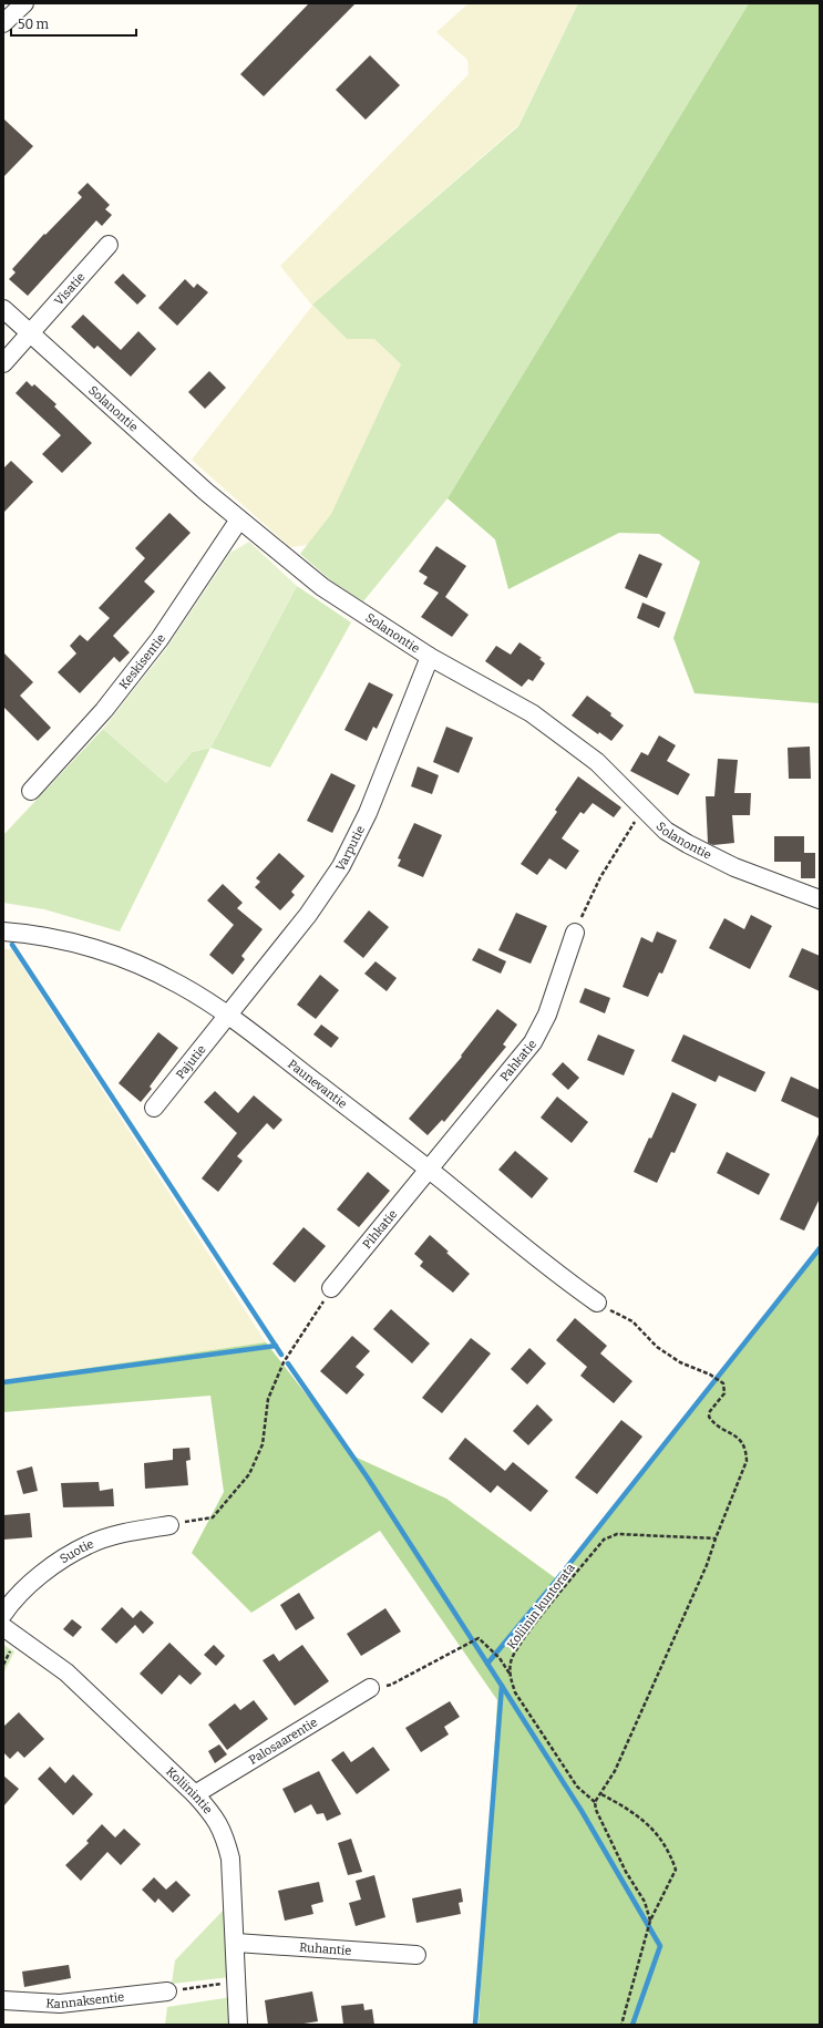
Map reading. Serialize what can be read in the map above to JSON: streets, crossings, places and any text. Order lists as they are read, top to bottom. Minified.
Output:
{"streets":{"street":["Visatie","Solanontie","Keskisentie","Varputie","Pajutie","Pahkatie","Paunevantie","Pihkatie","Suotie","Palosaarentie","Koliinintie","Ruhantie","Kannaksentie"],"path":["Koliinin kuntorata"]},"crossings":[["Visatie","Solanontie"],["Solanontie","Keskisentie"],["Solanontie","Varputie"],["Varputie","Pajutie"],["Varputie","Paunevantie"],["Pajutie","Paunevantie"],["Pahkatie","Paunevantie"],["Pahkatie","Pihkatie"],["Paunevantie","Pihkatie"],["Palosaarentie","Koliinintie"],["Koliinintie","Ruhantie"]],"scale_bar":"50 m"}
